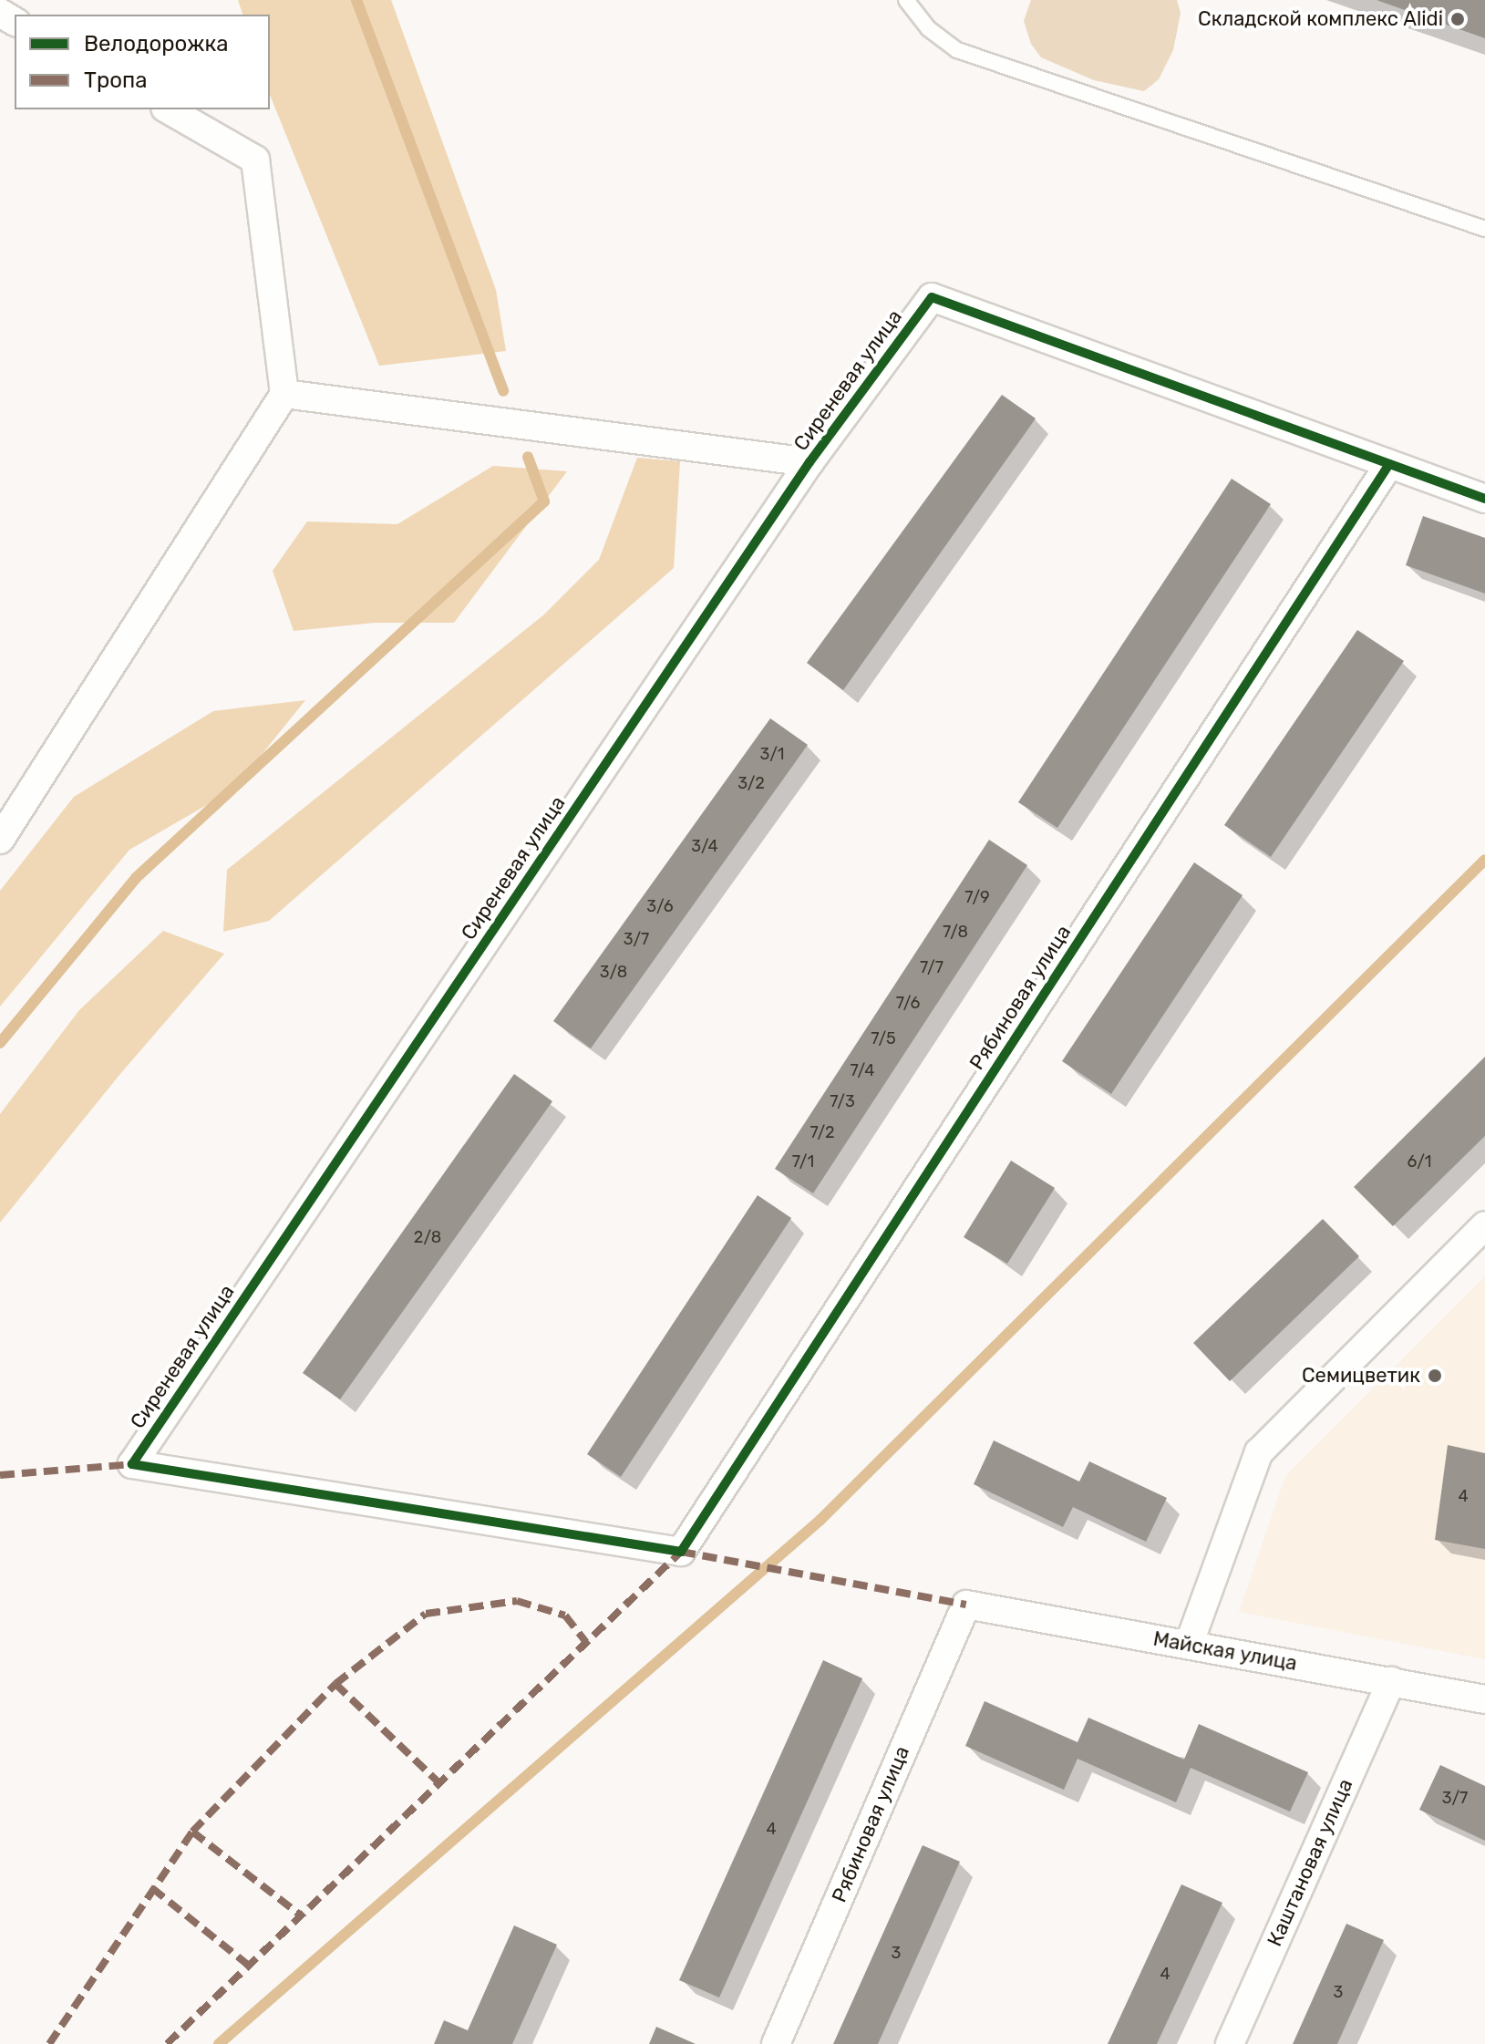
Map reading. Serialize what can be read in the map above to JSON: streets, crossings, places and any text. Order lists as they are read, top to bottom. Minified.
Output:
{"streets":{"street":["Сиреневая улица","Рябиновая улица","Майская улица","Каштановая улица"]},"crossings":[["Сиреневая улица","Рябиновая улица"],["Рябиновая улица","Майская улица"],["Майская улица","Каштановая улица"]],"places":["Складской комплекс Alidi","Семицветик"],"house_numbers":["3/1","3/2","3/4","7/9","3/6","7/8","3/7","7/7","3/8","7/6","7/5","7/4","7/3","7/2","7/1","6/1","2/8","4","3/7","4","3","4","3"],"legend":["Велодорожка","Тропа"]}
